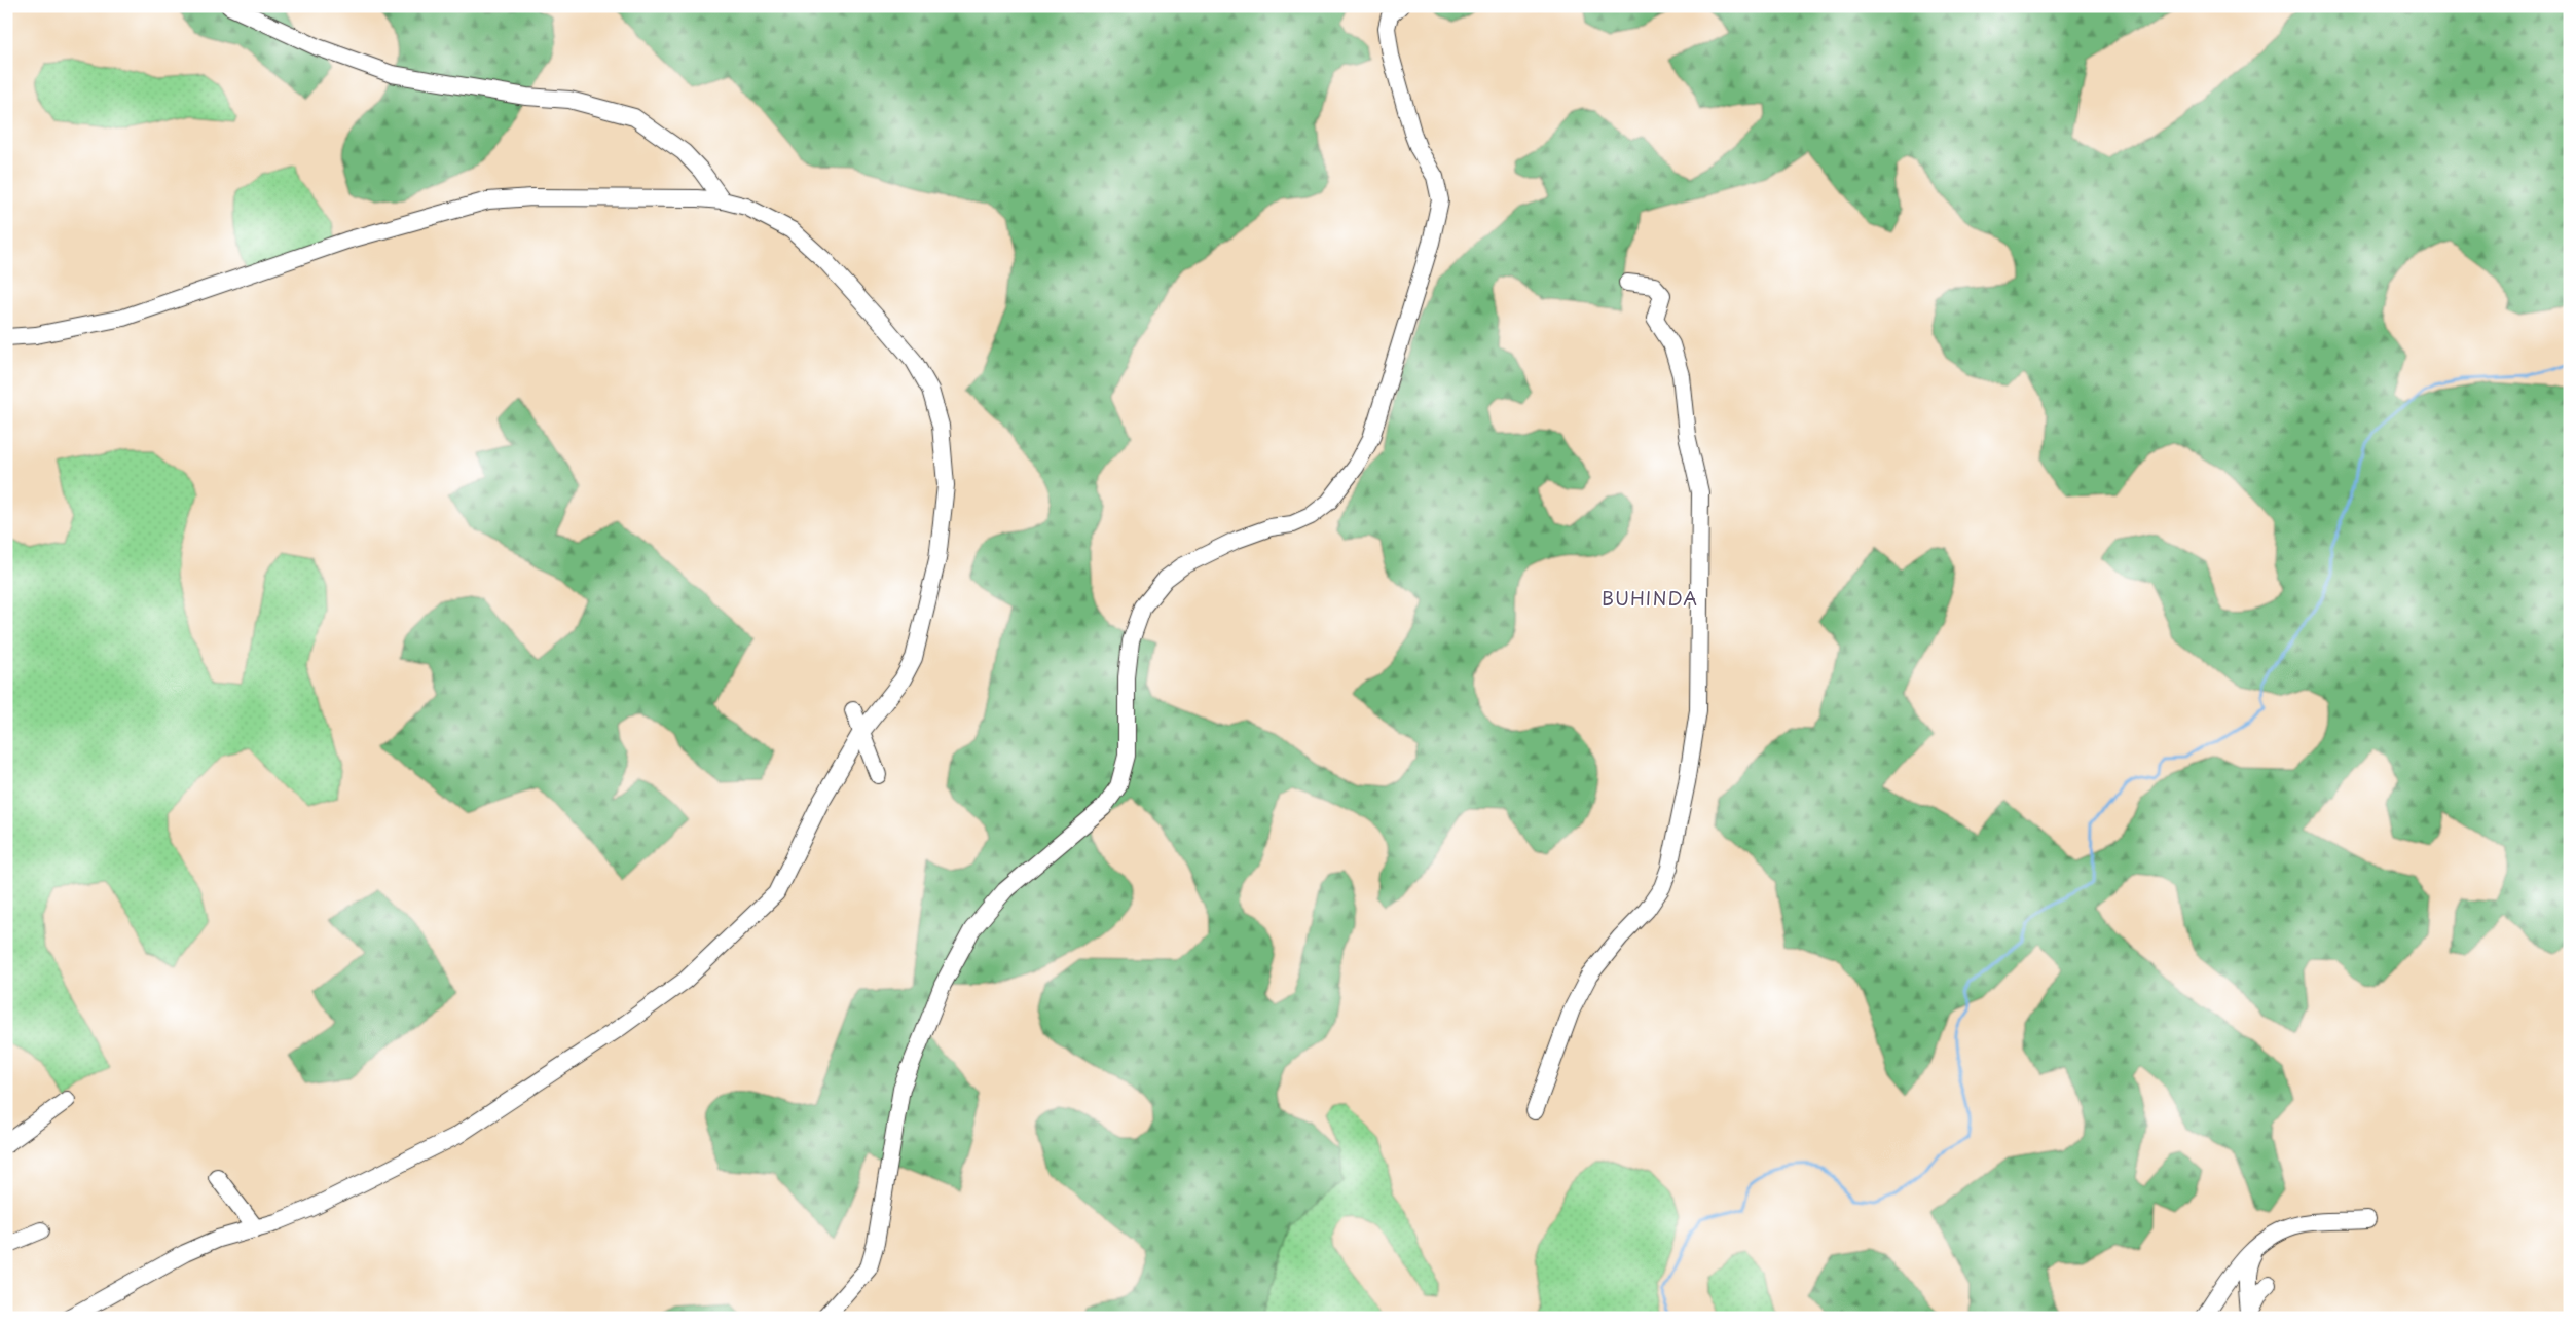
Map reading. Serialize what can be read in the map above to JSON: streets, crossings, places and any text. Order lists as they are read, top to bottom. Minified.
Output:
{"districts":["BUHINDA"]}
